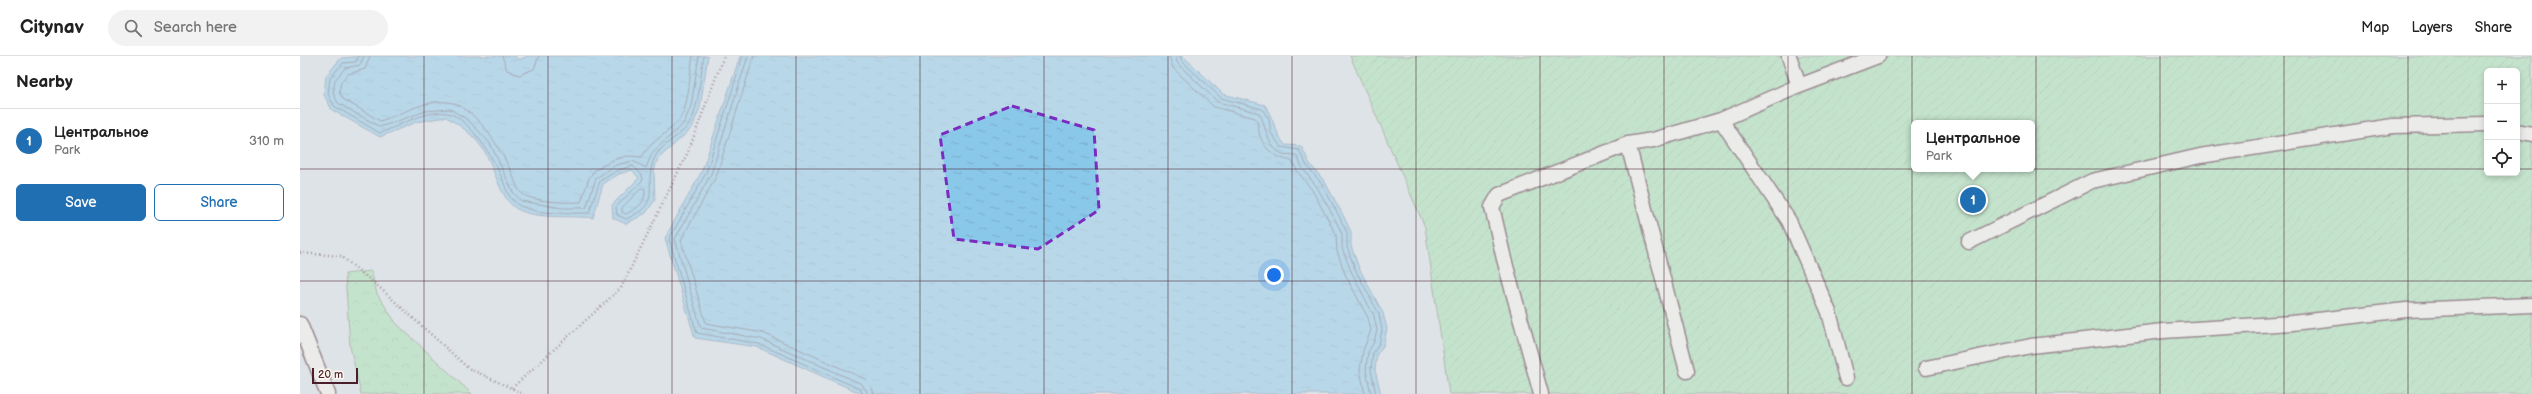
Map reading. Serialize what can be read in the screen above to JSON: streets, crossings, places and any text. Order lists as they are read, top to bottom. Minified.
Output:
{"scale_bar":"20 m","page":{"header":"Citynav","search":"Search here","nav":["Map","Layers","Share"],"heading":"Nearby","map_buttons":["+","−"],"list":[{"mark":"1","name":"Центральное","note":"Park","value":"310 m"}],"popup":["Центральное","Park"],"buttons":["Save","Share"],"pins":"1","scale":"20 m"}}
